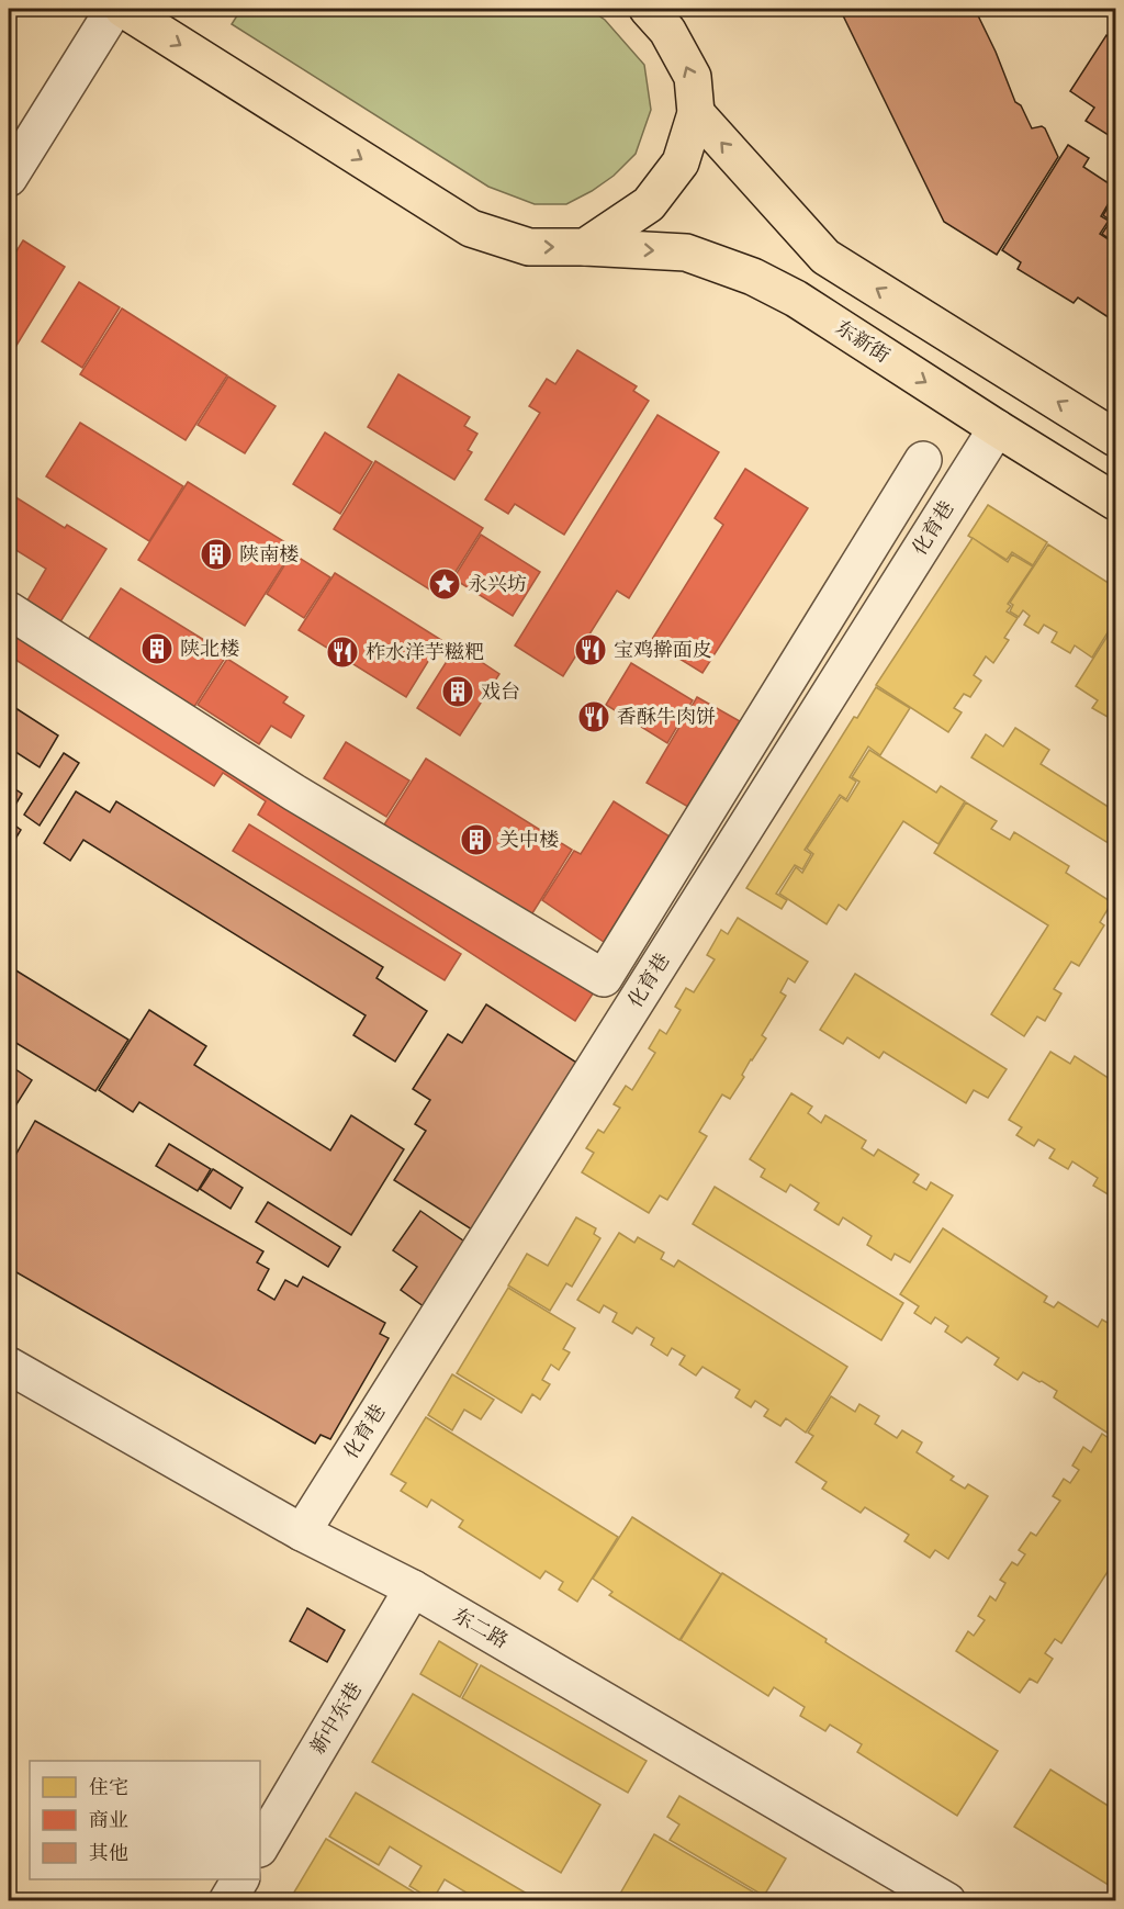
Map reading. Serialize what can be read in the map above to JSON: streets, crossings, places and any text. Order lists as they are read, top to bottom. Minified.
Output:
{"streets":{"main road":["东新街"],"street":["化育巷","东二路","新中东巷"]},"crossings":[["东新街","化育巷"],["化育巷","东二路"],["东二路","新中东巷"]],"places":{"building":["陕南楼","陕北楼","戏台","关中楼"],"place":["永兴坊"],"restaurant":["宝鸡擀面皮","柞水洋芋糍粑","香酥牛肉饼"]},"legend":["住宅","商业","其他"]}
